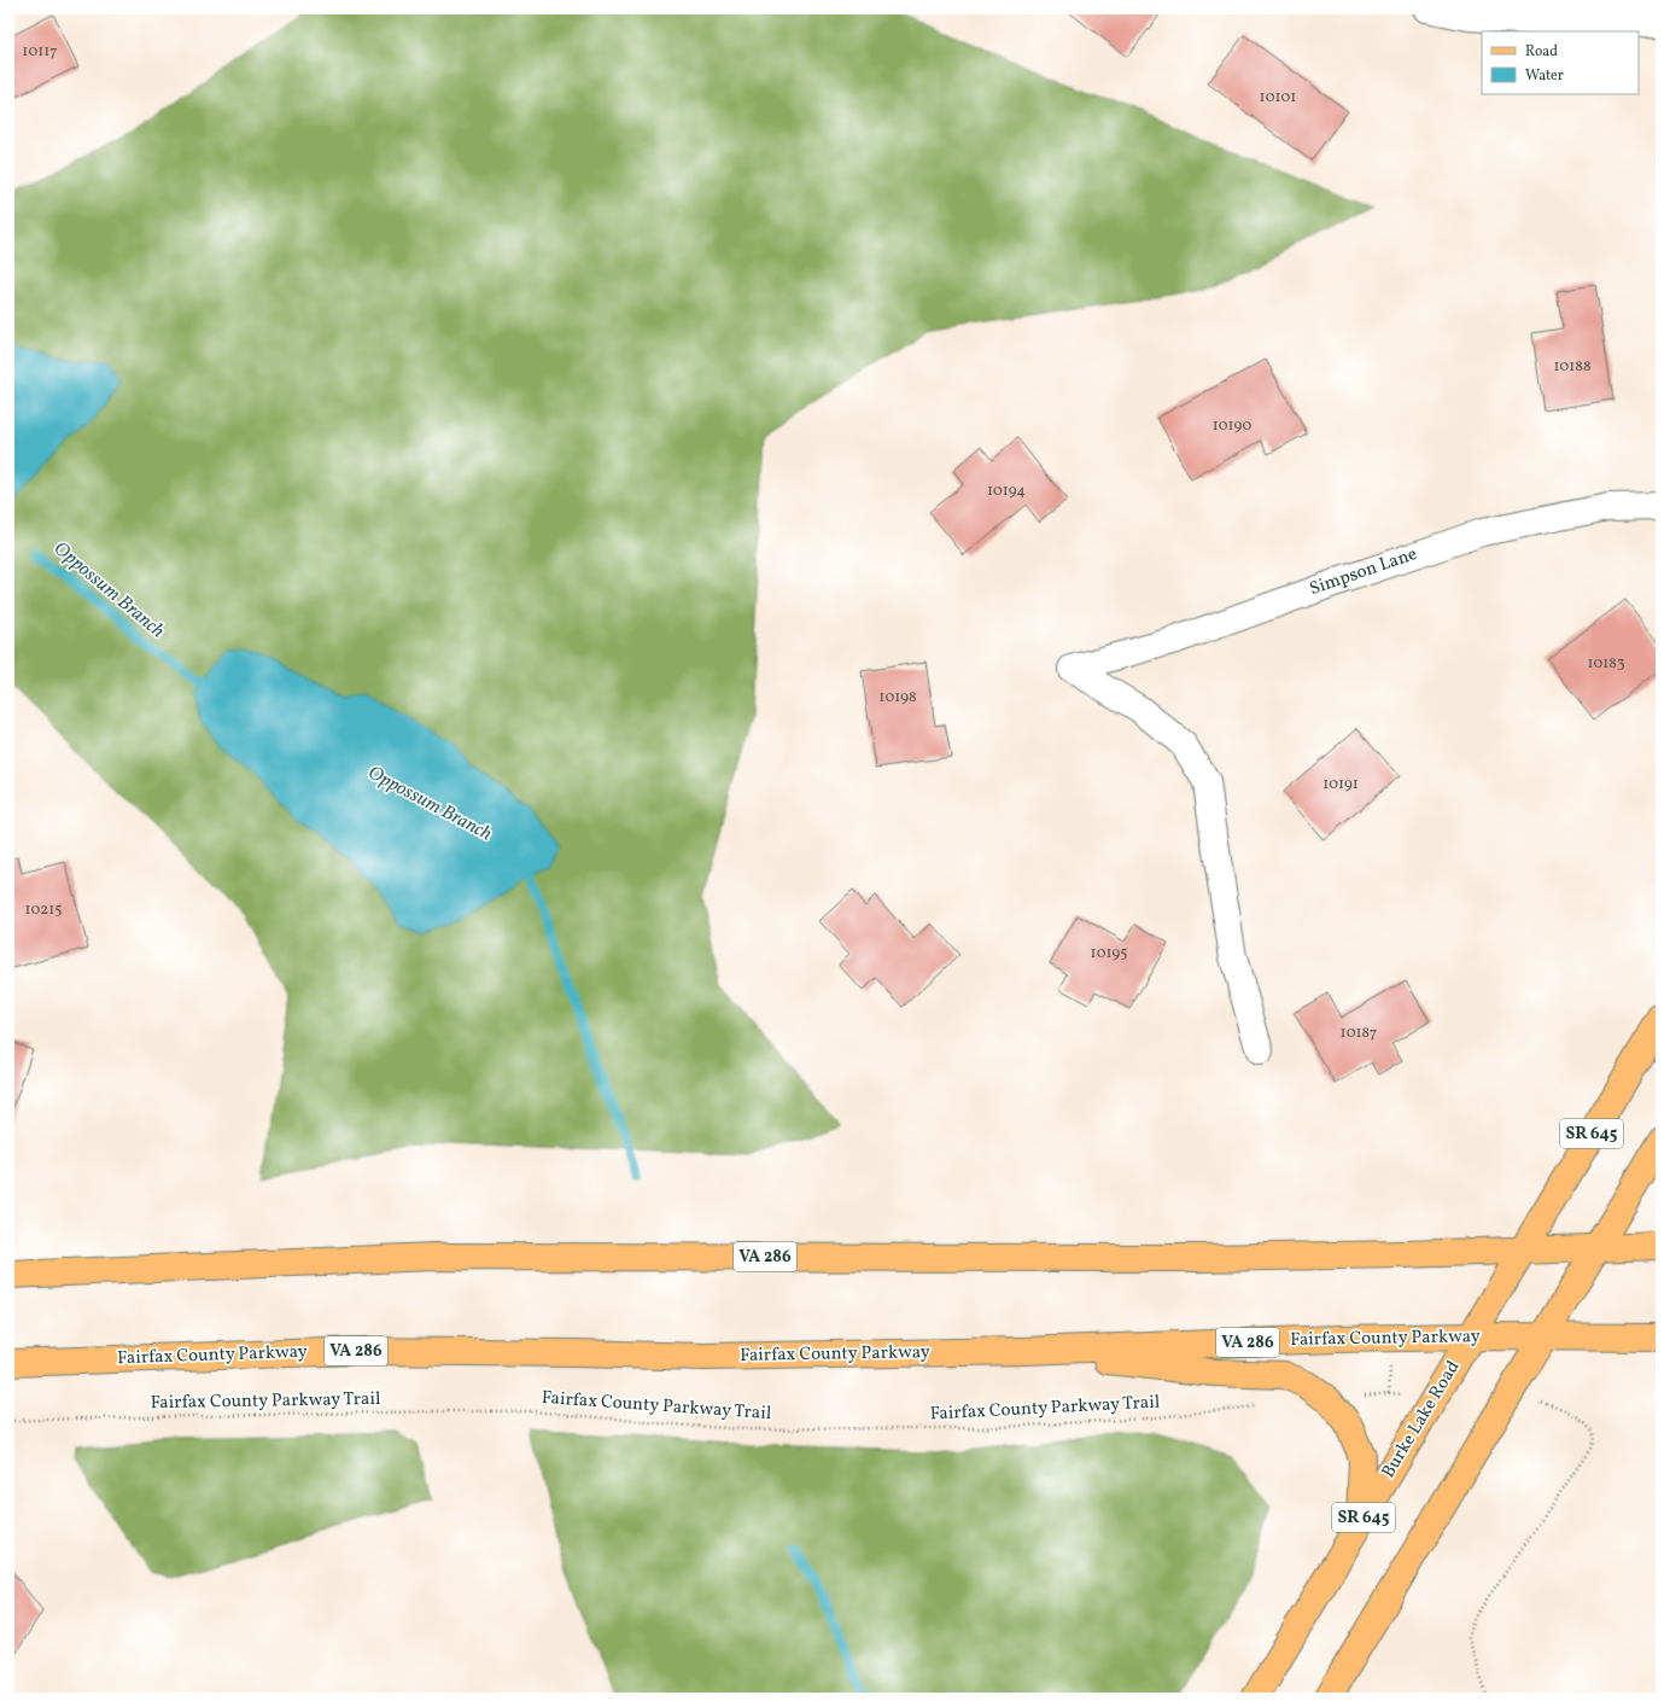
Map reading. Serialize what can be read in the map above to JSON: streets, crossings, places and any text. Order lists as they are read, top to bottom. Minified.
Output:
{"streets":{"main road":["SR 645","VA 286","Fairfax County Parkway","Burke Lake Road"],"street":["Simpson Lane"],"path":["Fairfax County Parkway Trail"]},"crossings":[["SR 645","VA 286"],["SR 645","Fairfax County Parkway"],["VA 286","Burke Lake Road"],["Fairfax County Parkway","Burke Lake Road"]],"water":["Oppossum Branch"],"house_numbers":["10117","10101","10188","10190","10194","10183","10198","10191","10215","10195","10187"],"legend":["Road","Water"]}
